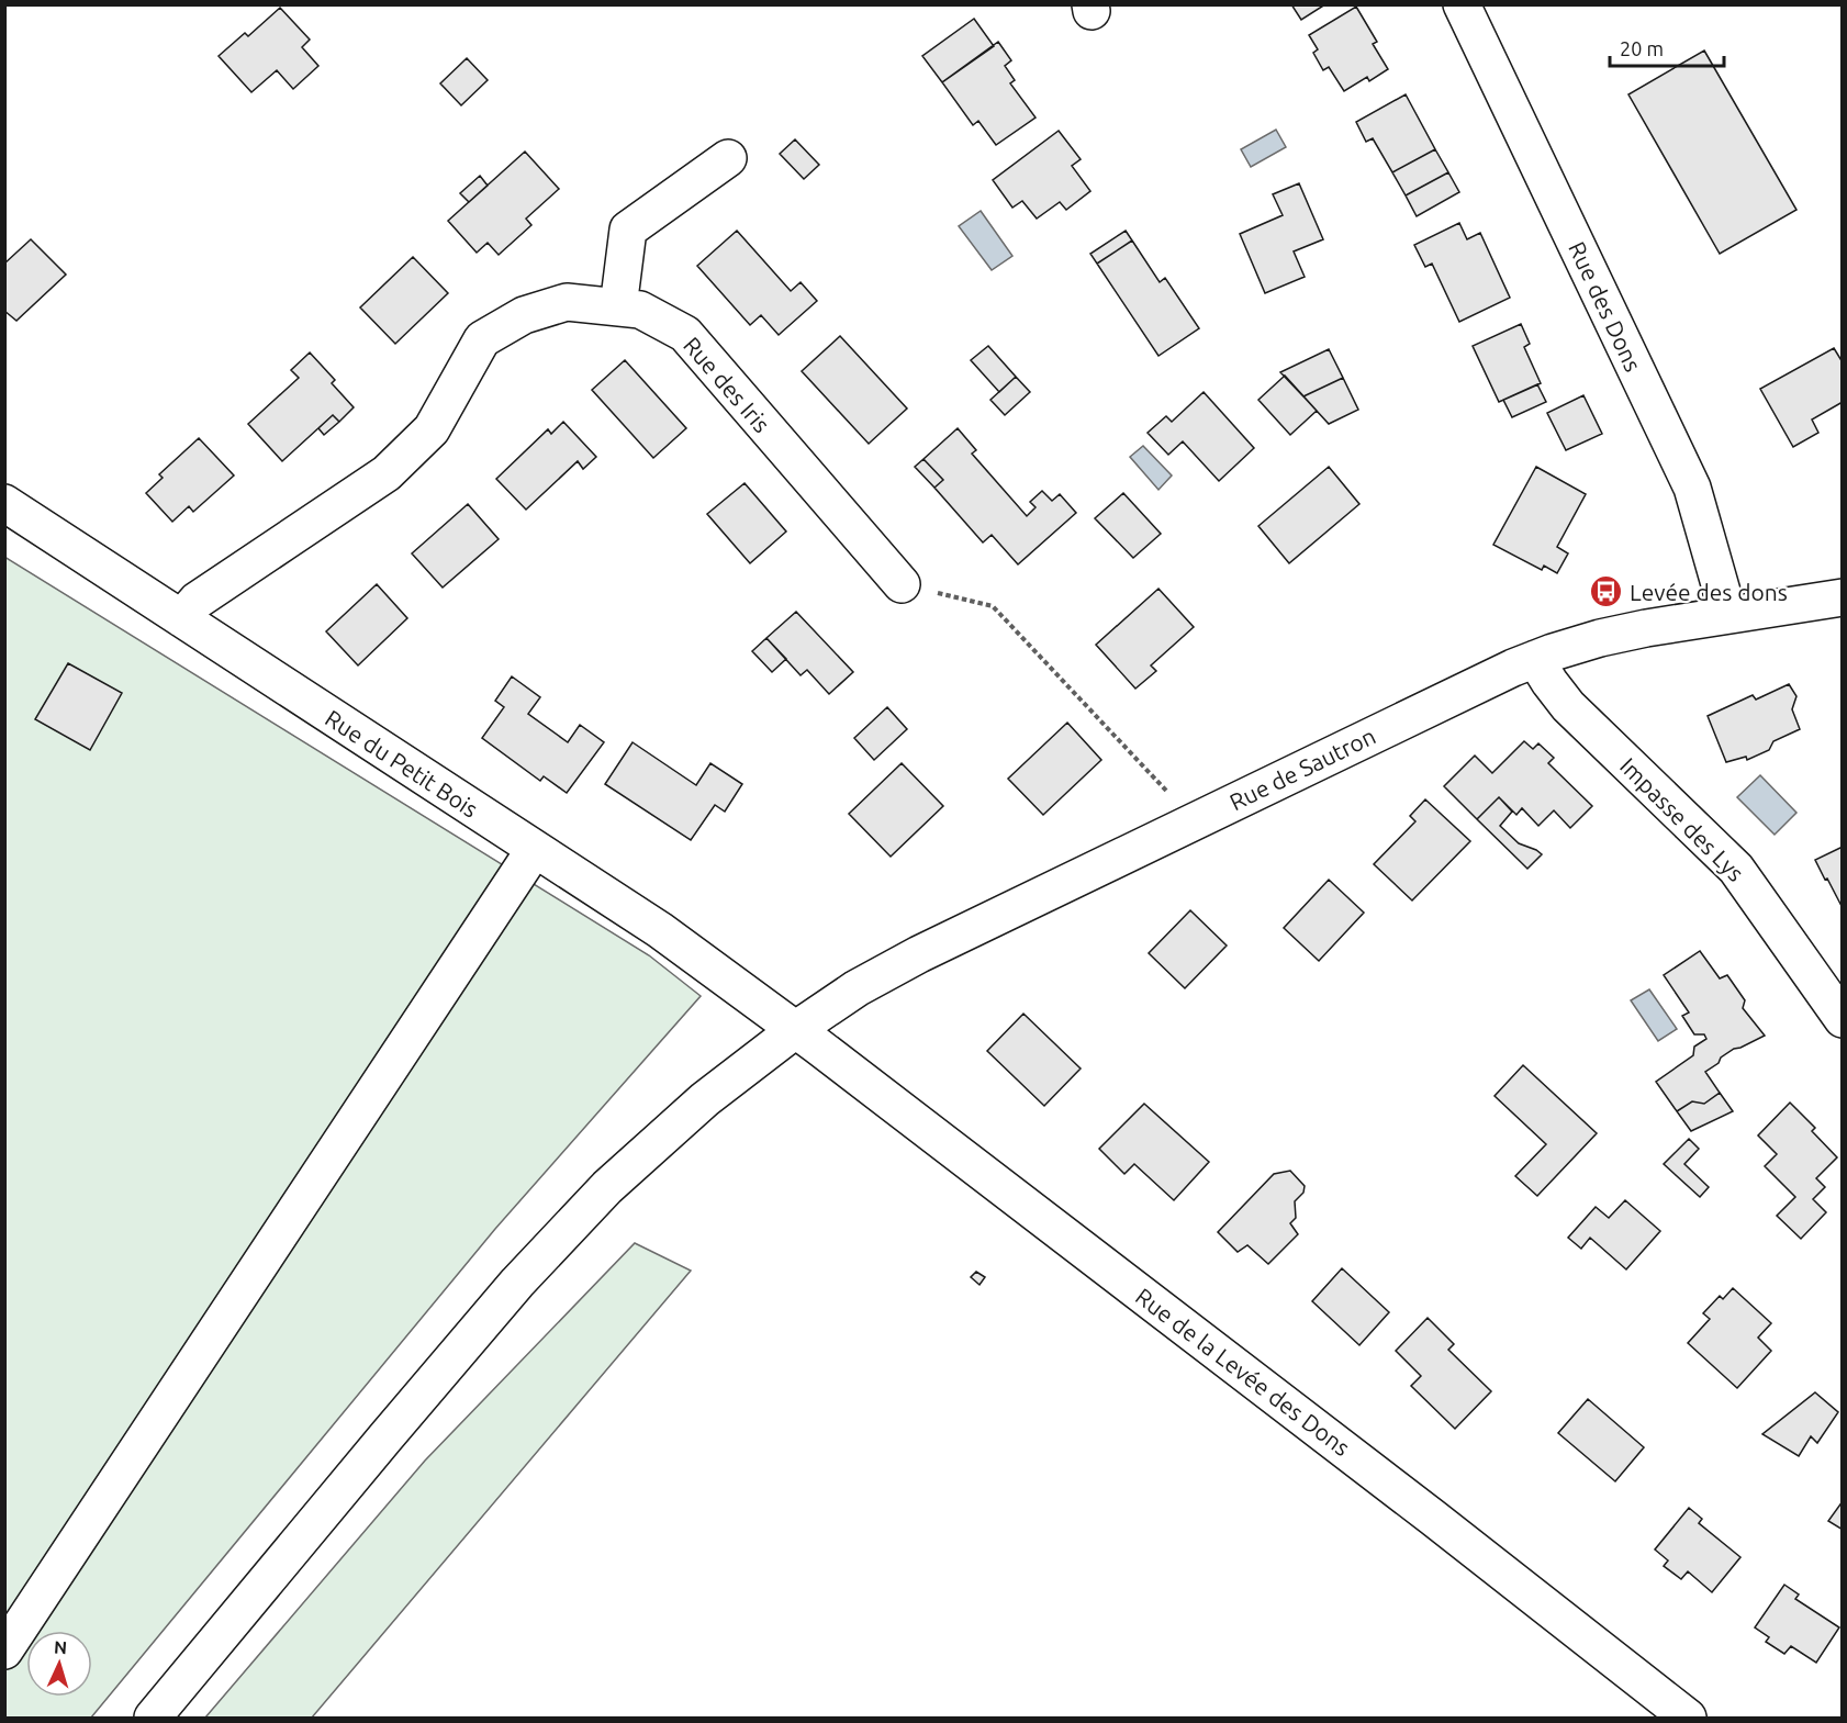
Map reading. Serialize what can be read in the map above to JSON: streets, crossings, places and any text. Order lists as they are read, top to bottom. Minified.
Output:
{"streets":{"street":["Rue des Dons","Rue des Iris","Rue du Petit Bois","Rue de Sautron","Impasse des Lys","Rue de la Levée des Dons"]},"crossings":[["Rue des Dons","Rue de Sautron"],["Rue des Iris","Rue du Petit Bois"],["Rue du Petit Bois","Rue de Sautron"],["Rue du Petit Bois","Rue de la Levée des Dons"],["Rue de Sautron","Impasse des Lys"],["Rue de Sautron","Rue de la Levée des Dons"]],"places":{"bus stop":["Levée des dons"]},"scale_bar":"20 m","north":"top"}
